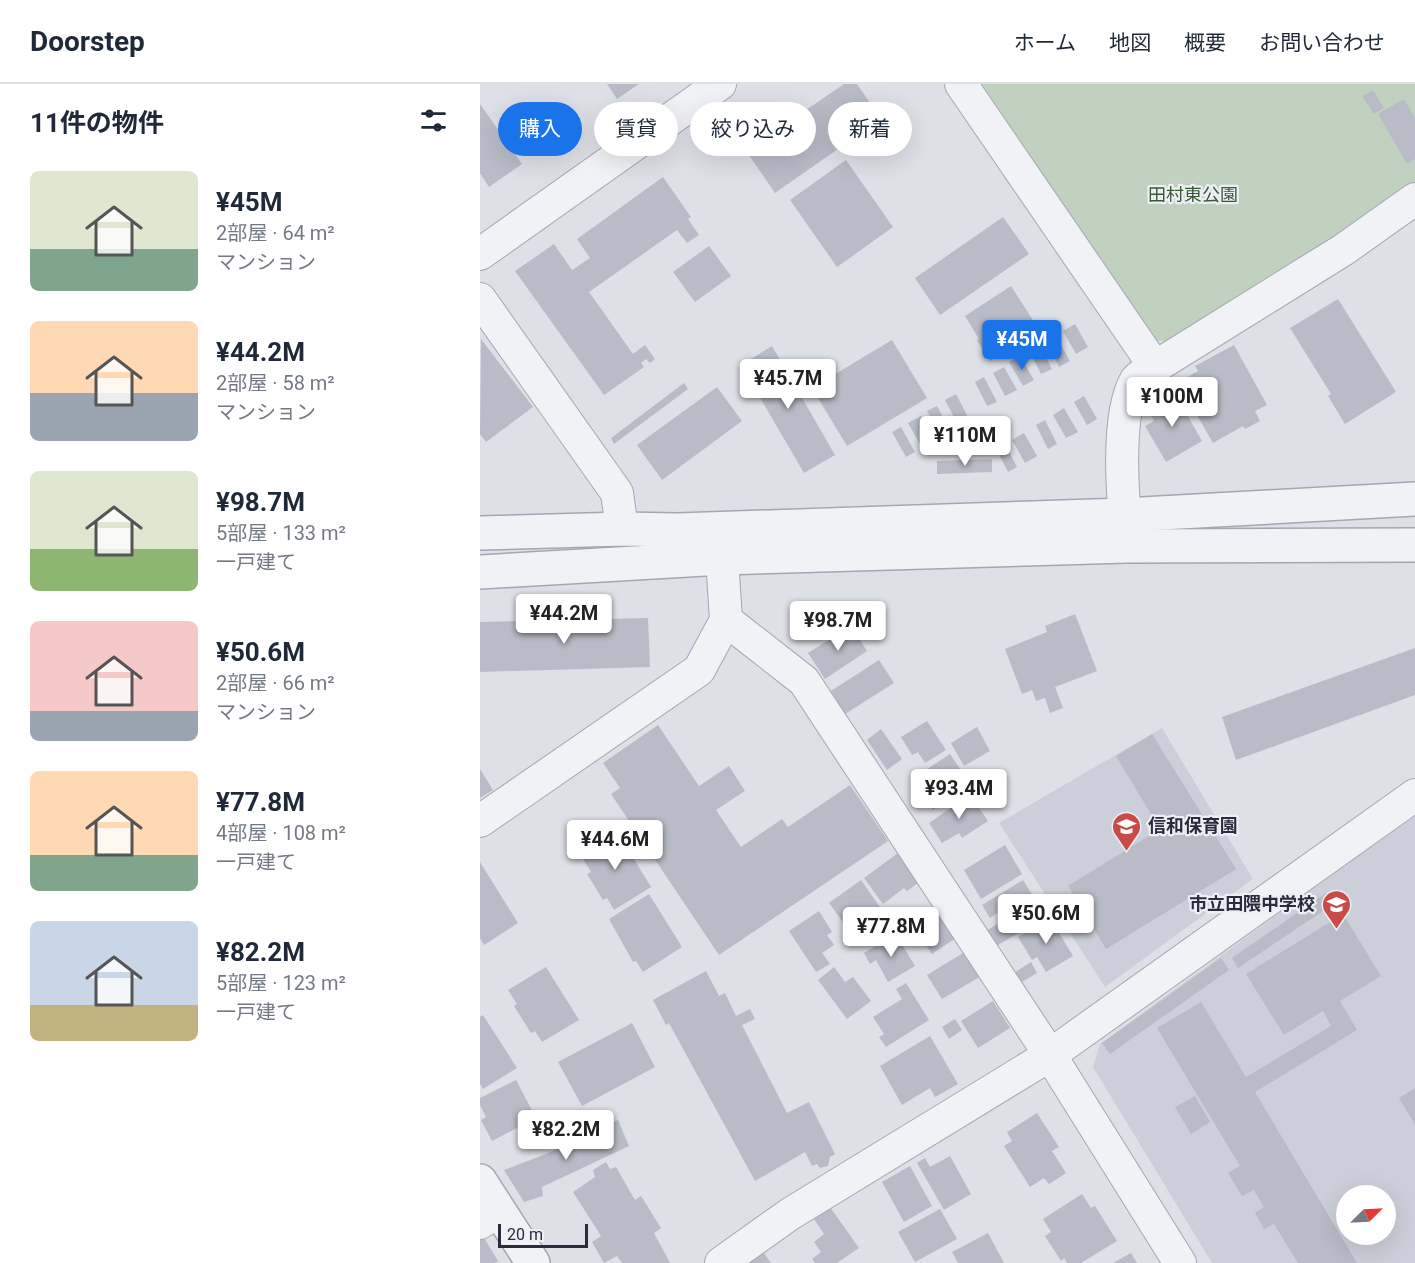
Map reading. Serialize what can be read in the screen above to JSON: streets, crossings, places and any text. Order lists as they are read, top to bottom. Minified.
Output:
{"parks":["田村東公園"],"places":{"school or university":["信和保育園","市立田隈中学校"]},"scale_bar":"20 m","north":"top right","page":{"header":"Doorstep","nav":["ホーム","地図","概要","お問い合わせ"],"heading":"11件の物件","chip":["購入","賃貸","絞り込み","新着"],"list":[{"name":"¥45M","note":"2部屋 · 64 m² · マンション"},{"name":"¥44.2M","note":"2部屋 · 58 m² · マンション"},{"name":"¥98.7M","note":"5部屋 · 133 m² · 一戸建て"},{"name":"¥50.6M","note":"2部屋 · 66 m² · マンション"},{"name":"¥77.8M","note":"4部屋 · 108 m² · 一戸建て"},{"name":"¥82.2M","note":"5部屋 · 123 m² · 一戸建て"}],"price":["¥45M","¥45.7M","¥100M","¥110M","¥44.2M","¥98.7M","¥93.4M","¥44.6M","¥50.6M","¥77.8M","¥82.2M"],"scale":"20 m"}}
